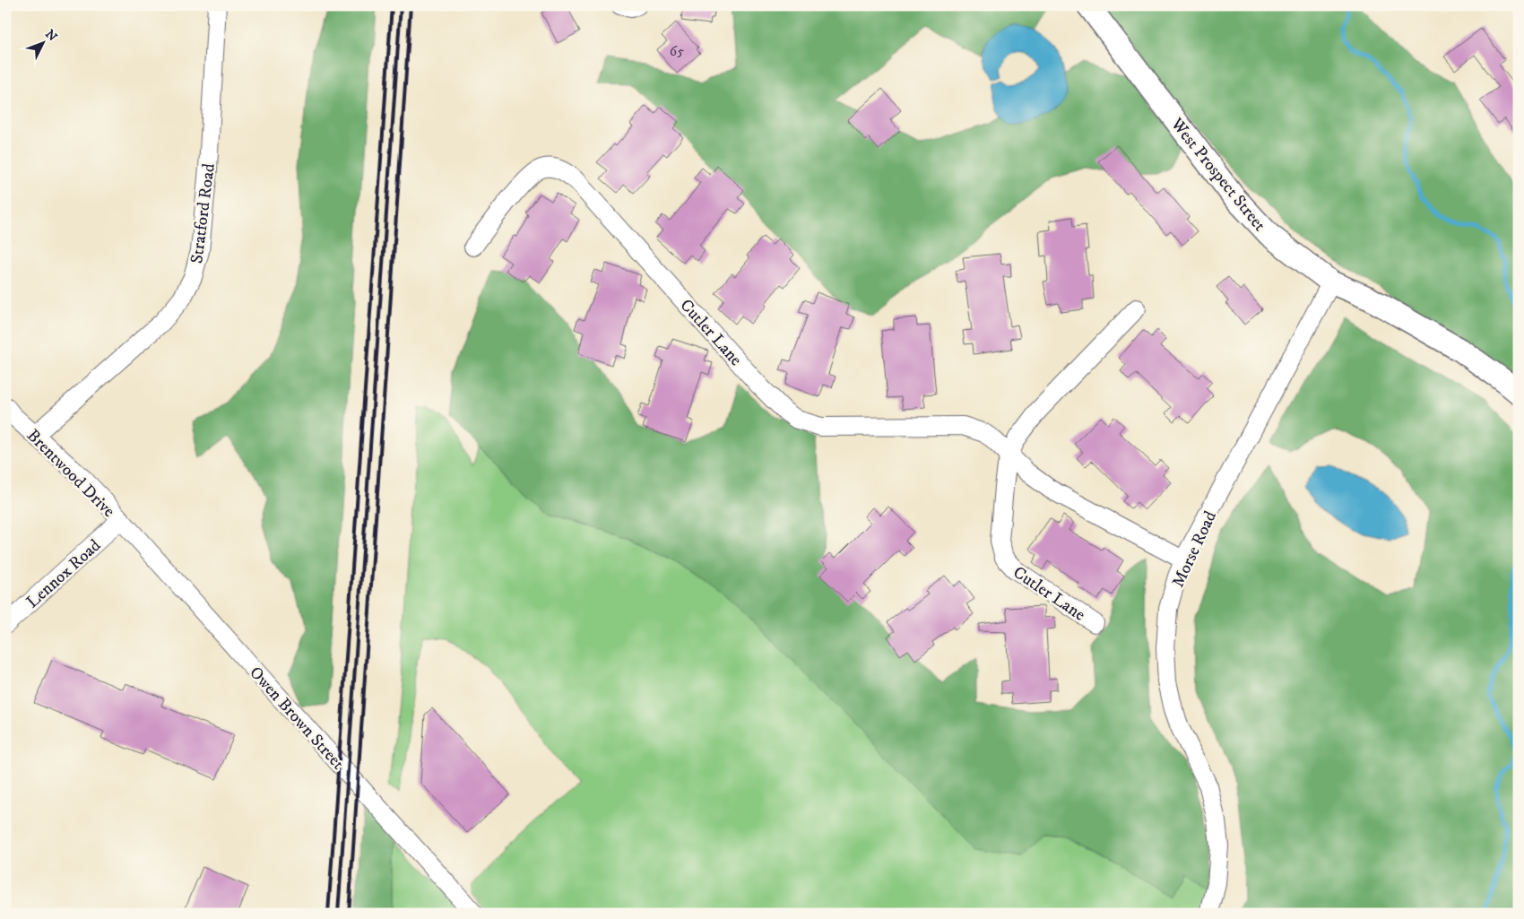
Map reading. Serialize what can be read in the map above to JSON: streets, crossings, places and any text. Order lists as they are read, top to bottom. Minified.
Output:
{"streets":{"street":["West Prospect Street","Stratford Road","Cutler Lane","Brentwood Drive","Morse Road","Lennox Road","Owen Brown Street"]},"crossings":[["West Prospect Street","Morse Road"],["Stratford Road","Brentwood Drive"],["Cutler Lane","Morse Road"],["Brentwood Drive","Lennox Road"],["Brentwood Drive","Owen Brown Street"],["Lennox Road","Owen Brown Street"]],"house_numbers":["65"],"north":"top right"}
